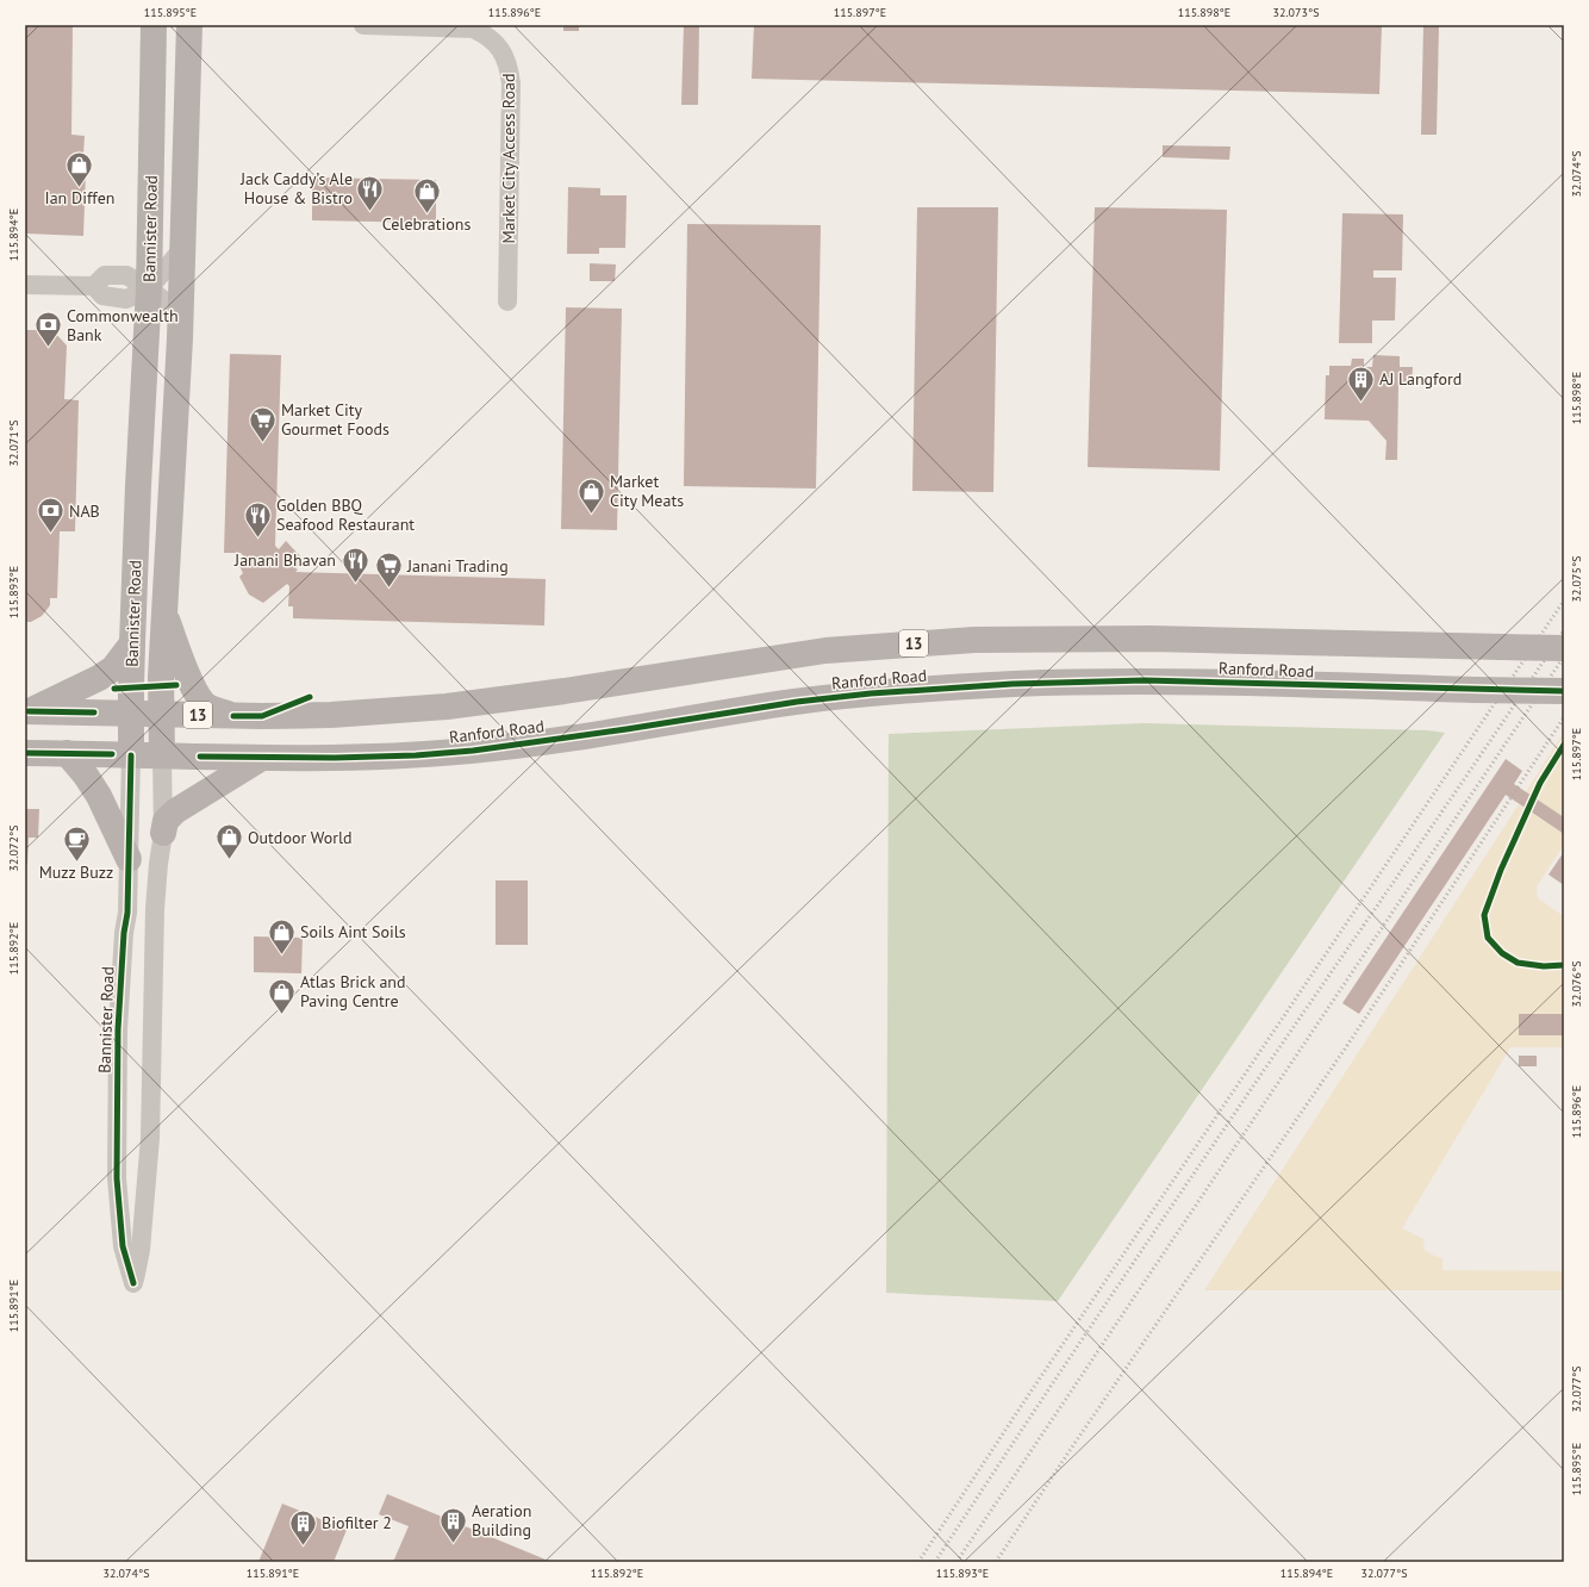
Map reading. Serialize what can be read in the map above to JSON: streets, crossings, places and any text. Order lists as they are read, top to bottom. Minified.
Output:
{"streets":{"main road":["Bannister Road","13","Ranford Road"],"street":["Market City Access Road"]},"crossings":[["Bannister Road","13"],["Bannister Road","Ranford Road"],["13","Ranford Road"]],"places":{"shop":["Ian Diffen","Celebrations","Market City Meats","Outdoor World","Soils Aint Soils","Atlas Brick and Paving Centre"],"restaurant":["Jack Caddy’s Ale House & Bistro","Golden BBQ Seafood Restaurant","Janani Bhavan"],"bank":["Commonwealth Bank","NAB"],"building":["AJ Langford","Aeration Building","Biofilter 2"],"supermarket":["Market City Gourmet Foods","Janani Trading"],"cafe":["Muzz Buzz"]},"coordinates":["115.895°E","115.896°E","115.897°E","115.898°E","32.073°S","32.074°S","115.894°E","32.071°S","32.075°S","115.893°E","32.072°S","115.892°E","32.076°S","115.891°E","32.077°S"]}
